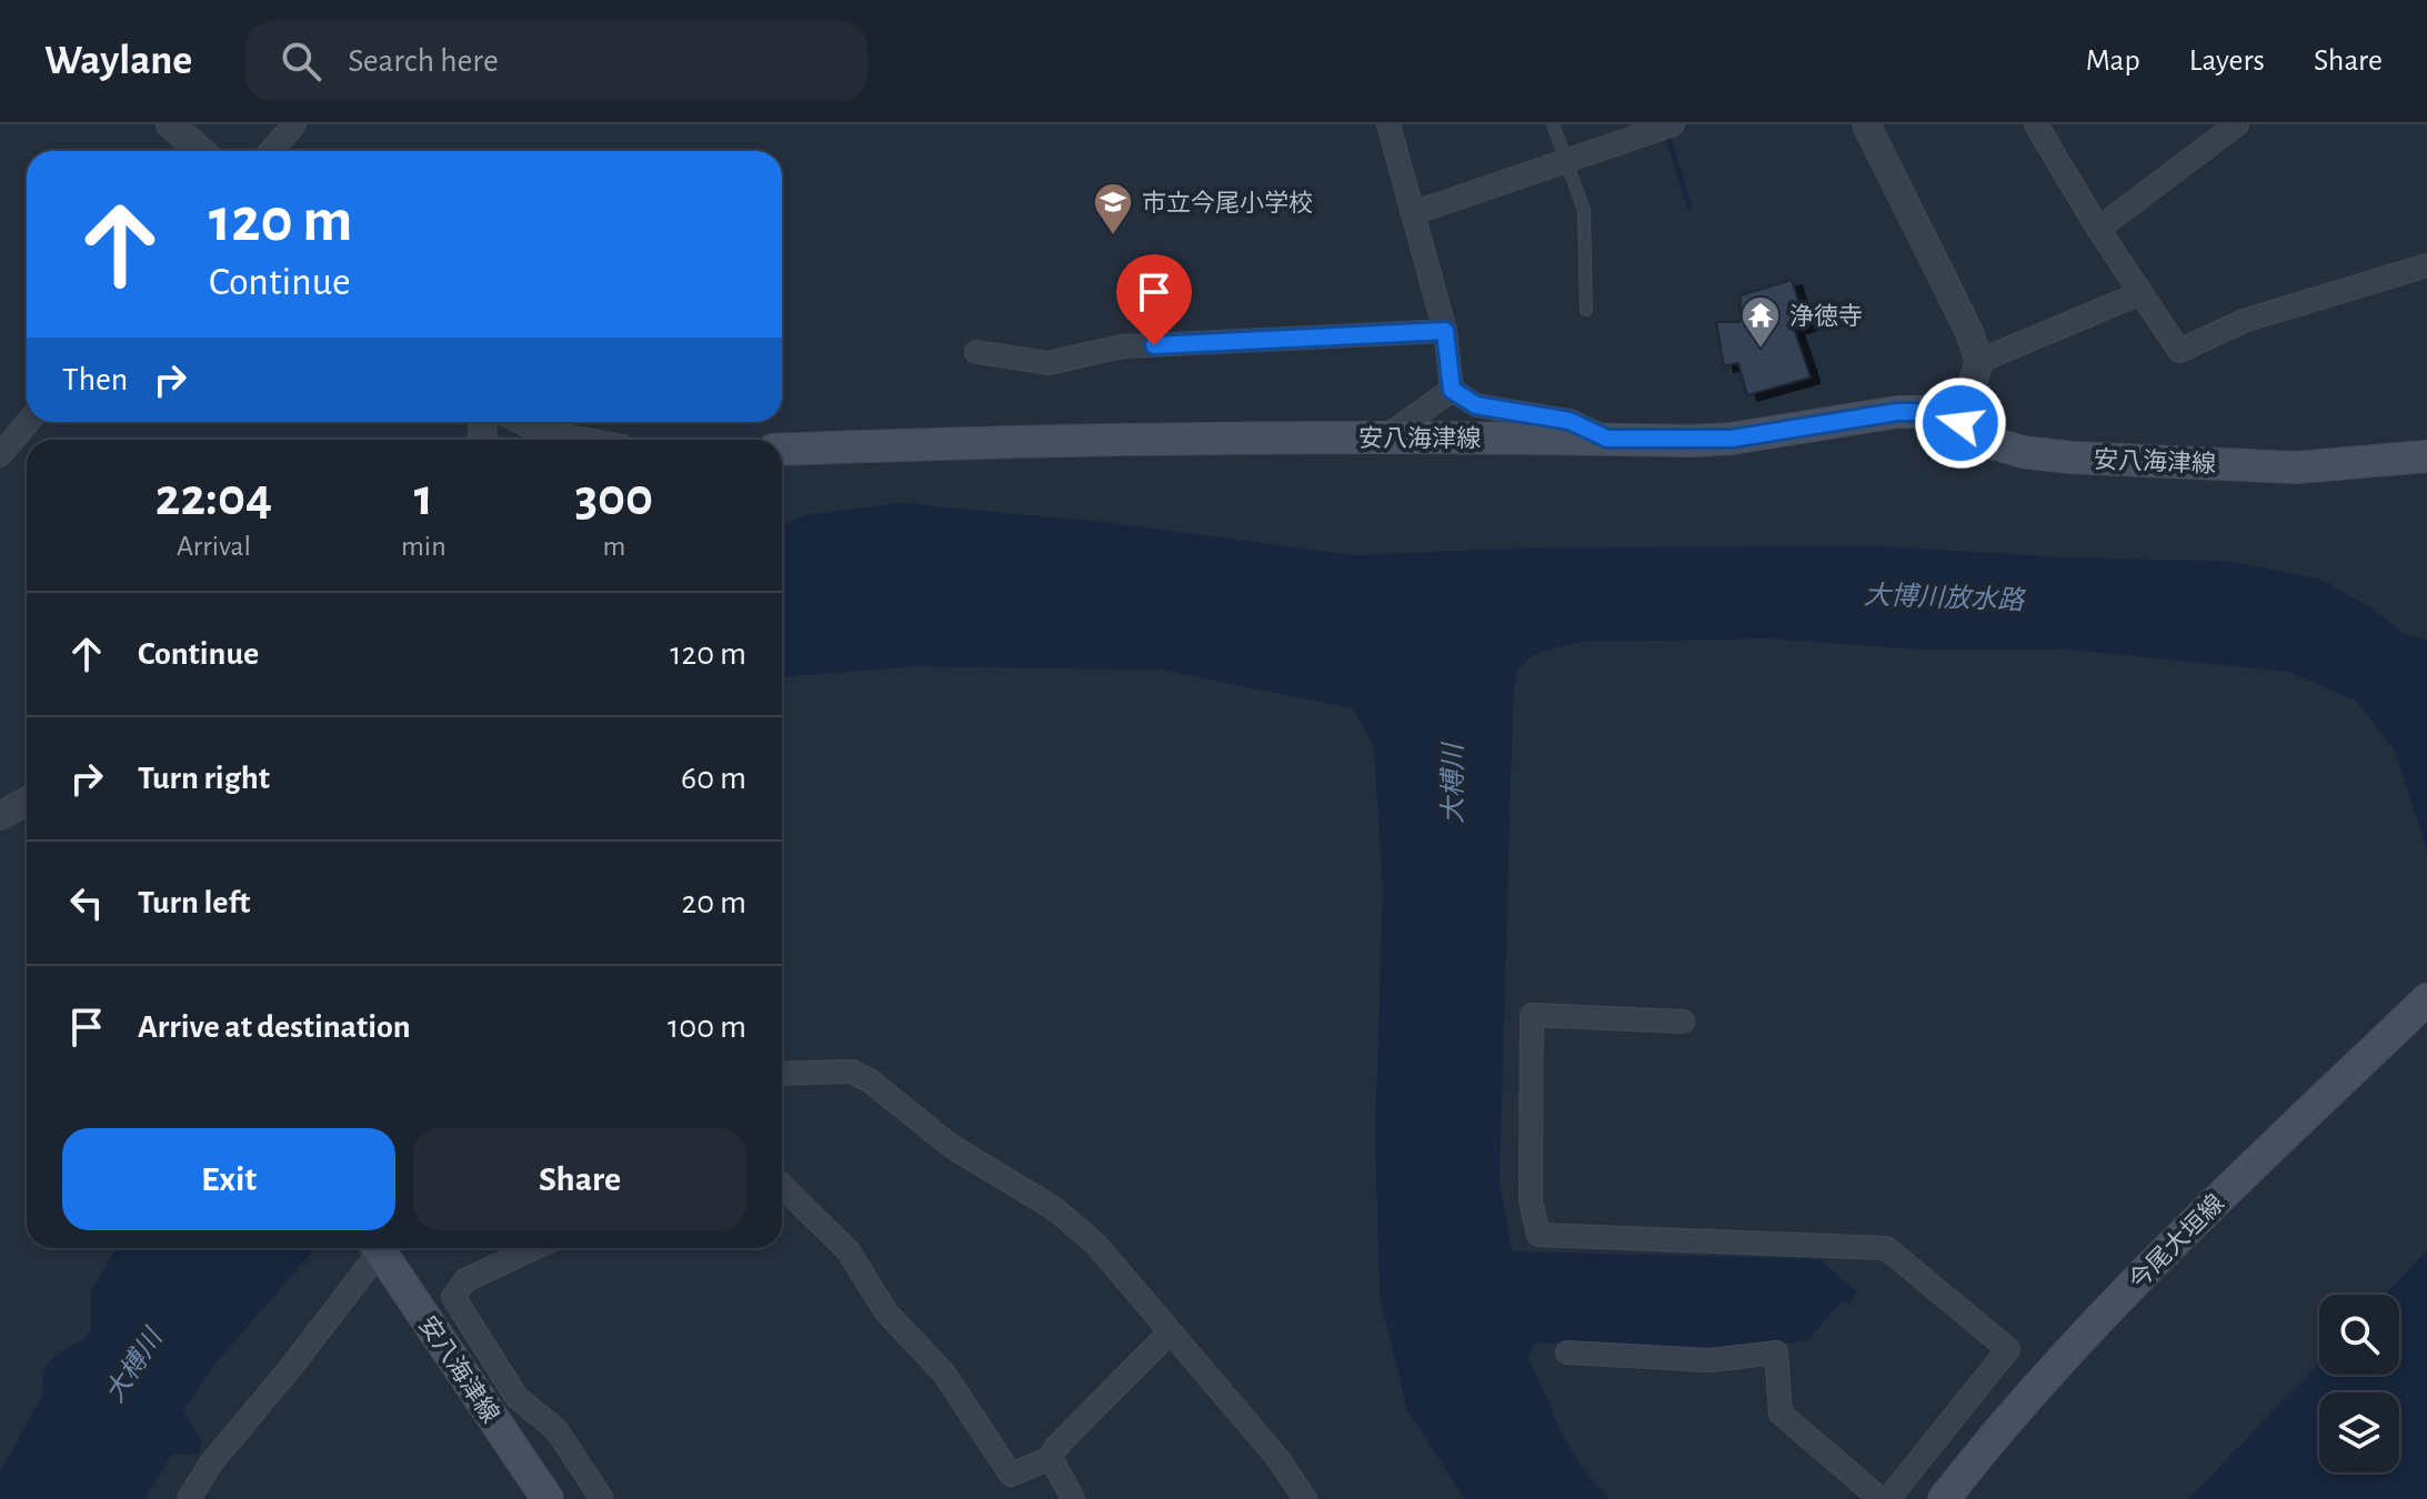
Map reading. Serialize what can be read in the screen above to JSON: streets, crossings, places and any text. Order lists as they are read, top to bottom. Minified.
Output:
{"streets":{"main road":["安八海津線","今尾大垣線"]},"water":["大博川放水路","大榑川"],"places":{"school or university":["市立今尾小学校"],"temple":["浄徳寺"]},"page":{"header":"Waylane","search":"Search here","nav":["Map","Layers","Share"],"turn":["120 m","Continue"],"then":"Then","eta":["22:04","Arrival","1","min","300","m"],"list":[{"name":"Continue","value":"120 m"},{"name":"Turn right","value":"60 m"},{"name":"Turn left","value":"20 m"},{"name":"Arrive at destination","value":"100 m"}],"buttons":["Exit","Share"]}}
